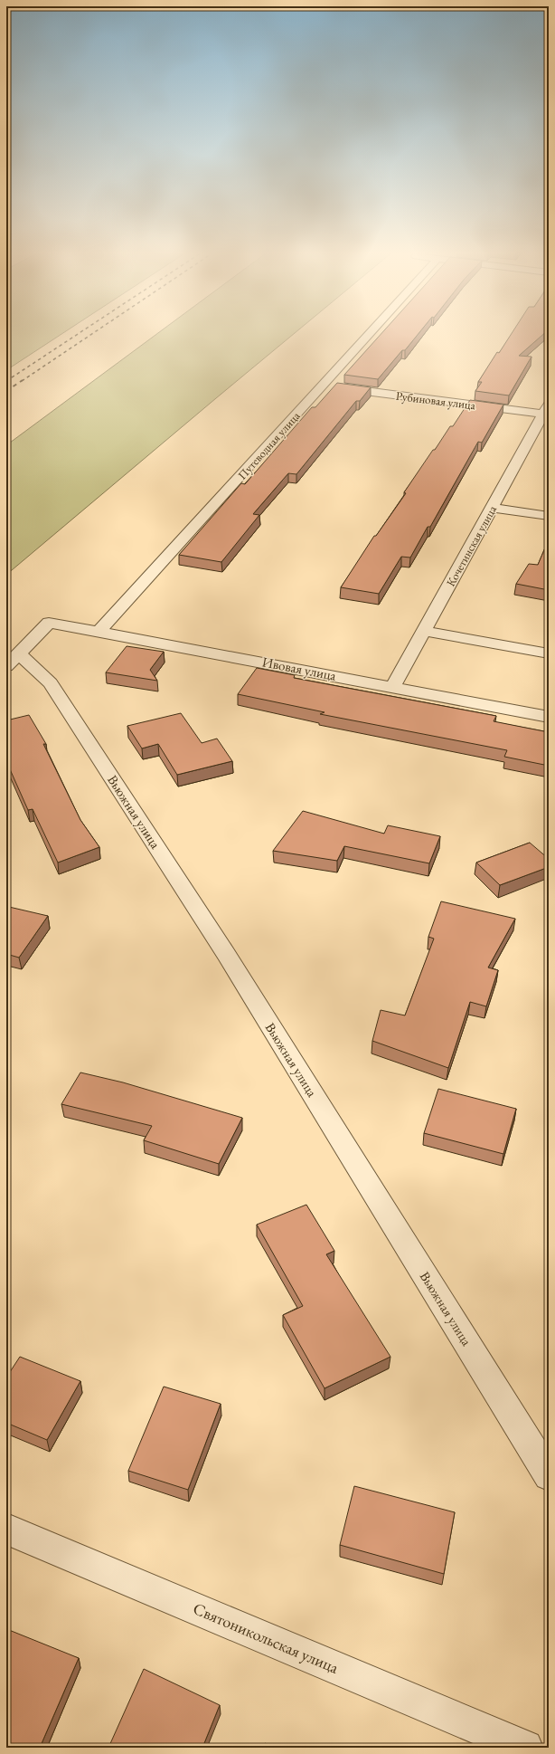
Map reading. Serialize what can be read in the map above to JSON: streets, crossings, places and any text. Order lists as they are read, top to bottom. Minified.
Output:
{"streets":{"street":["Рубиновая улица","Путеводная улица","Кочетинская улица","Ивовая улица","Вьюжная улица","Святоникольская улица"]},"crossings":[["Рубиновая улица","Путеводная улица"],["Рубиновая улица","Кочетинская улица"],["Путеводная улица","Ивовая улица"],["Кочетинская улица","Ивовая улица"],["Ивовая улица","Вьюжная улица"]]}
